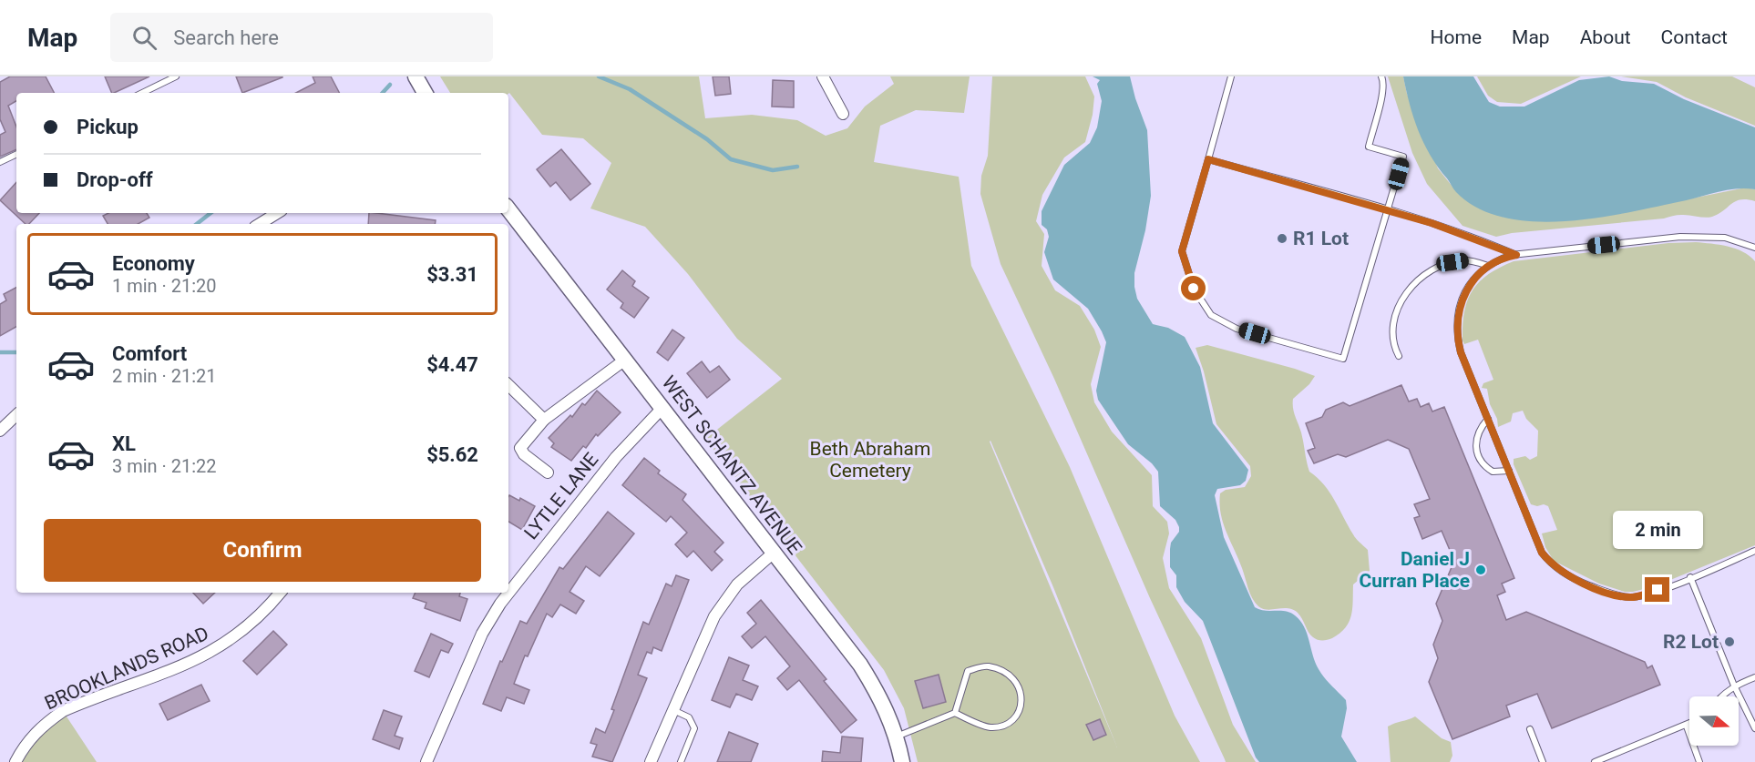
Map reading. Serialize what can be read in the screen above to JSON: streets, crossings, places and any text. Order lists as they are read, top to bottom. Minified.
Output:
{"streets":{"main road":["WEST SCHANTZ AVENUE"],"street":["LYTLE LANE","BROOKLANDS ROAD"]},"crossings":[["WEST SCHANTZ AVENUE","LYTLE LANE"]],"parks":["Beth Abraham Cemetery"],"places":["R1 Lot","Daniel J Curran Place","R2 Lot"],"north":"right","page":{"header":"Map","search":"Search here","nav":["Home","Map","About","Contact"],"banner":["Pickup","Drop-off"],"list":[{"name":"Economy","note":"1 min · 21:20","value":"$3.31"},{"name":"Comfort","note":"2 min · 21:21","value":"$4.47"},{"name":"XL","note":"3 min · 21:22","value":"$5.62"}],"buttons":"Confirm","bubble":"2 min"}}
